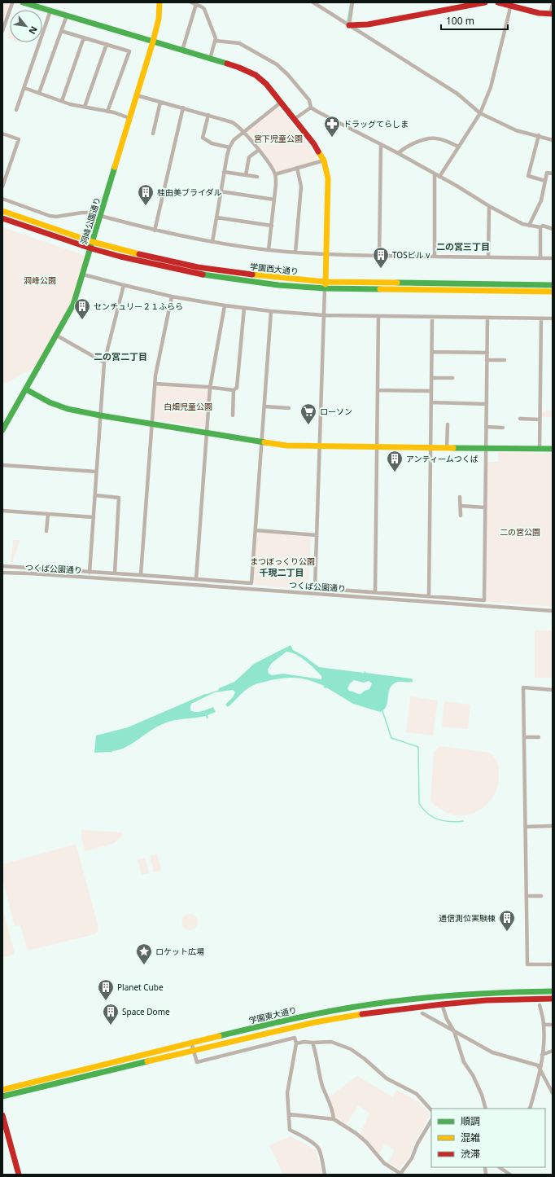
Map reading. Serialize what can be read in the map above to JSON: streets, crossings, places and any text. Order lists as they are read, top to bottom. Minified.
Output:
{"streets":{"main road":["洞峰公園通り","学園西大通り","学園東大通り"],"street":["つくば公園通り"]},"crossings":[["洞峰公園通り","学園西大通り"]],"districts":["二の宮三丁目","二の宮二丁目","千現二丁目"],"parks":["宮下児童公園","洞峰公園","白畑児童公園","二の宮公園","まつぼっくり公園"],"places":{"pharmacy":["ドラッグてらしま"],"building":["桂由美ブライダル","TOSビルⅴ","センチュリー２１ふらら","アンティームつくば","通信測位実験棟","Planet Cube","Space Dome"],"supermarket":["ローソン"],"place":["ロケット広場"]},"legend":["順調","混雑","渋滞"],"scale_bar":"100 m","north":"bottom right"}
